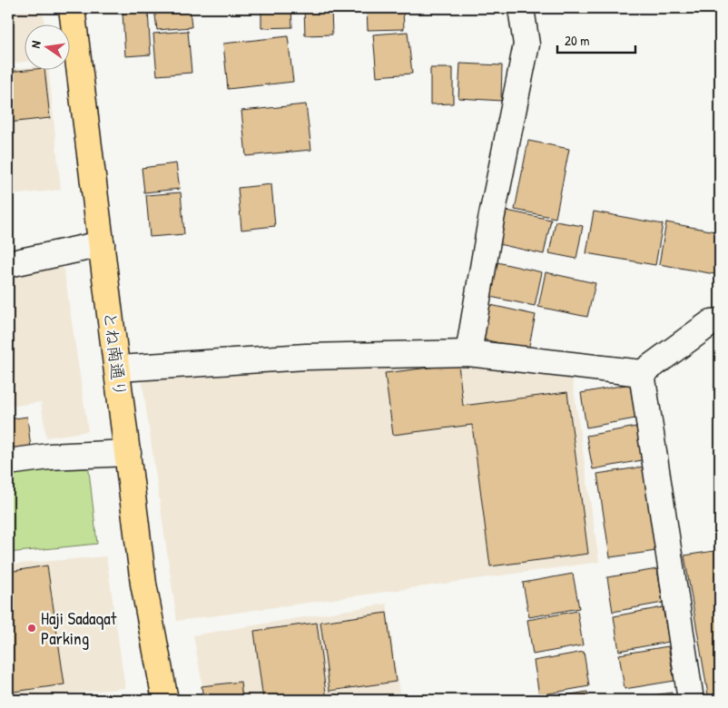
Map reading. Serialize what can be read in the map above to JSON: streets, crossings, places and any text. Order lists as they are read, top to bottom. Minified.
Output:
{"streets":{"main road":["とね南通り"]},"places":["Haji Sadaqat Parking"],"scale_bar":"20 m","north":"left"}
